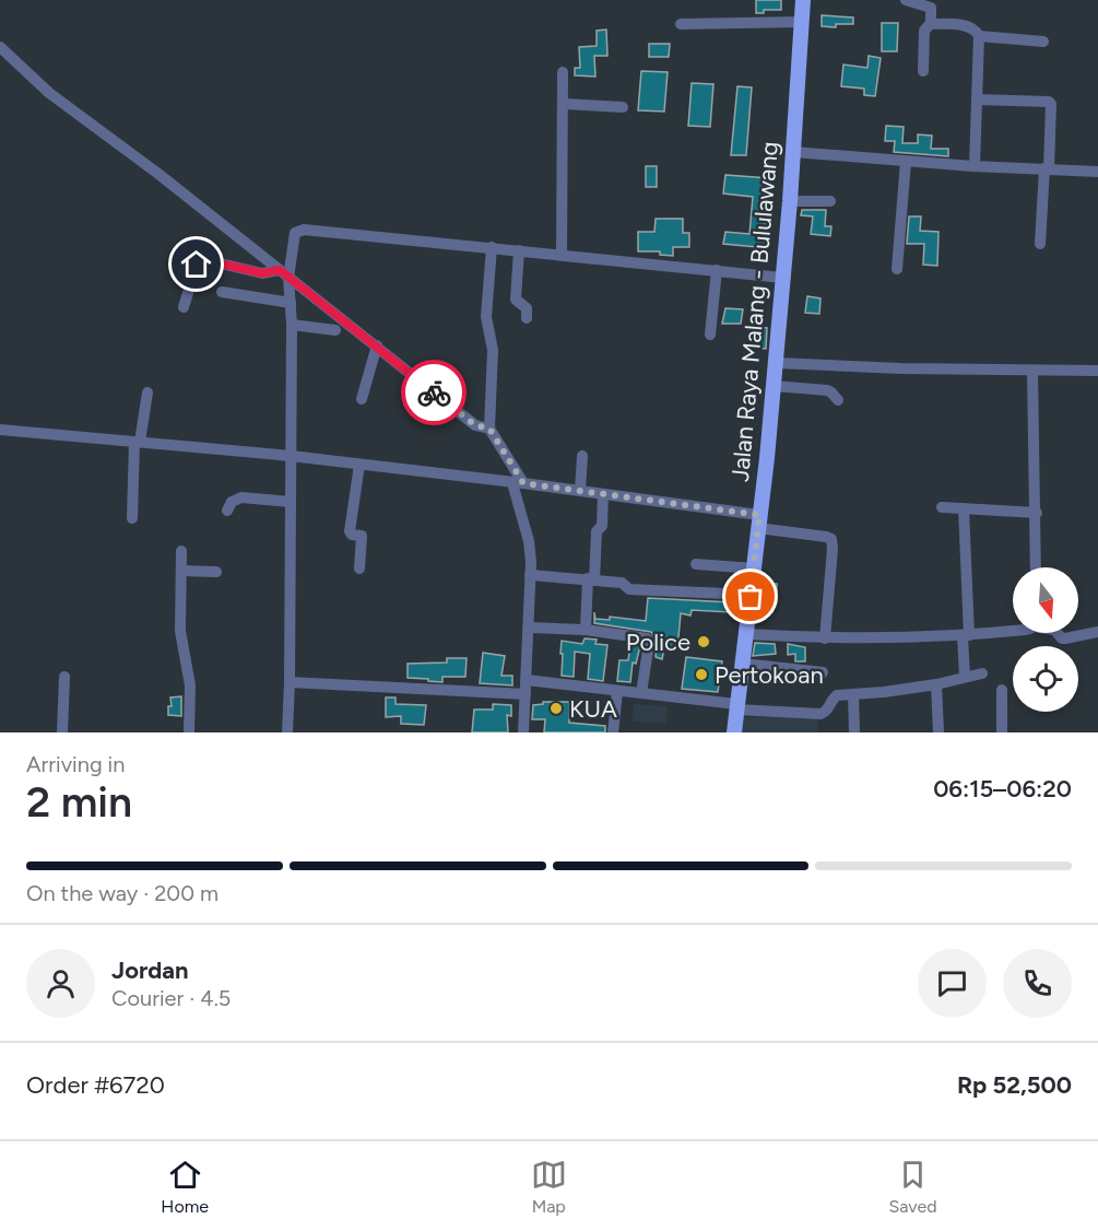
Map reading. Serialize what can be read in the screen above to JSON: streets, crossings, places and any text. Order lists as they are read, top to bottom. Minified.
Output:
{"streets":{"main road":["Jalan Raya Malang - Bululawang"]},"places":["Police","Pertokoan","KUA"],"north":"bottom","page":{"heading":["2 min","Arriving in","06:15–06:20"],"panel":["Jordan","Courier · 4.5","Order #6720","Rp 52,500"],"bar":"On the way · 200 m","tabs":["Home","Map","Saved"]}}
